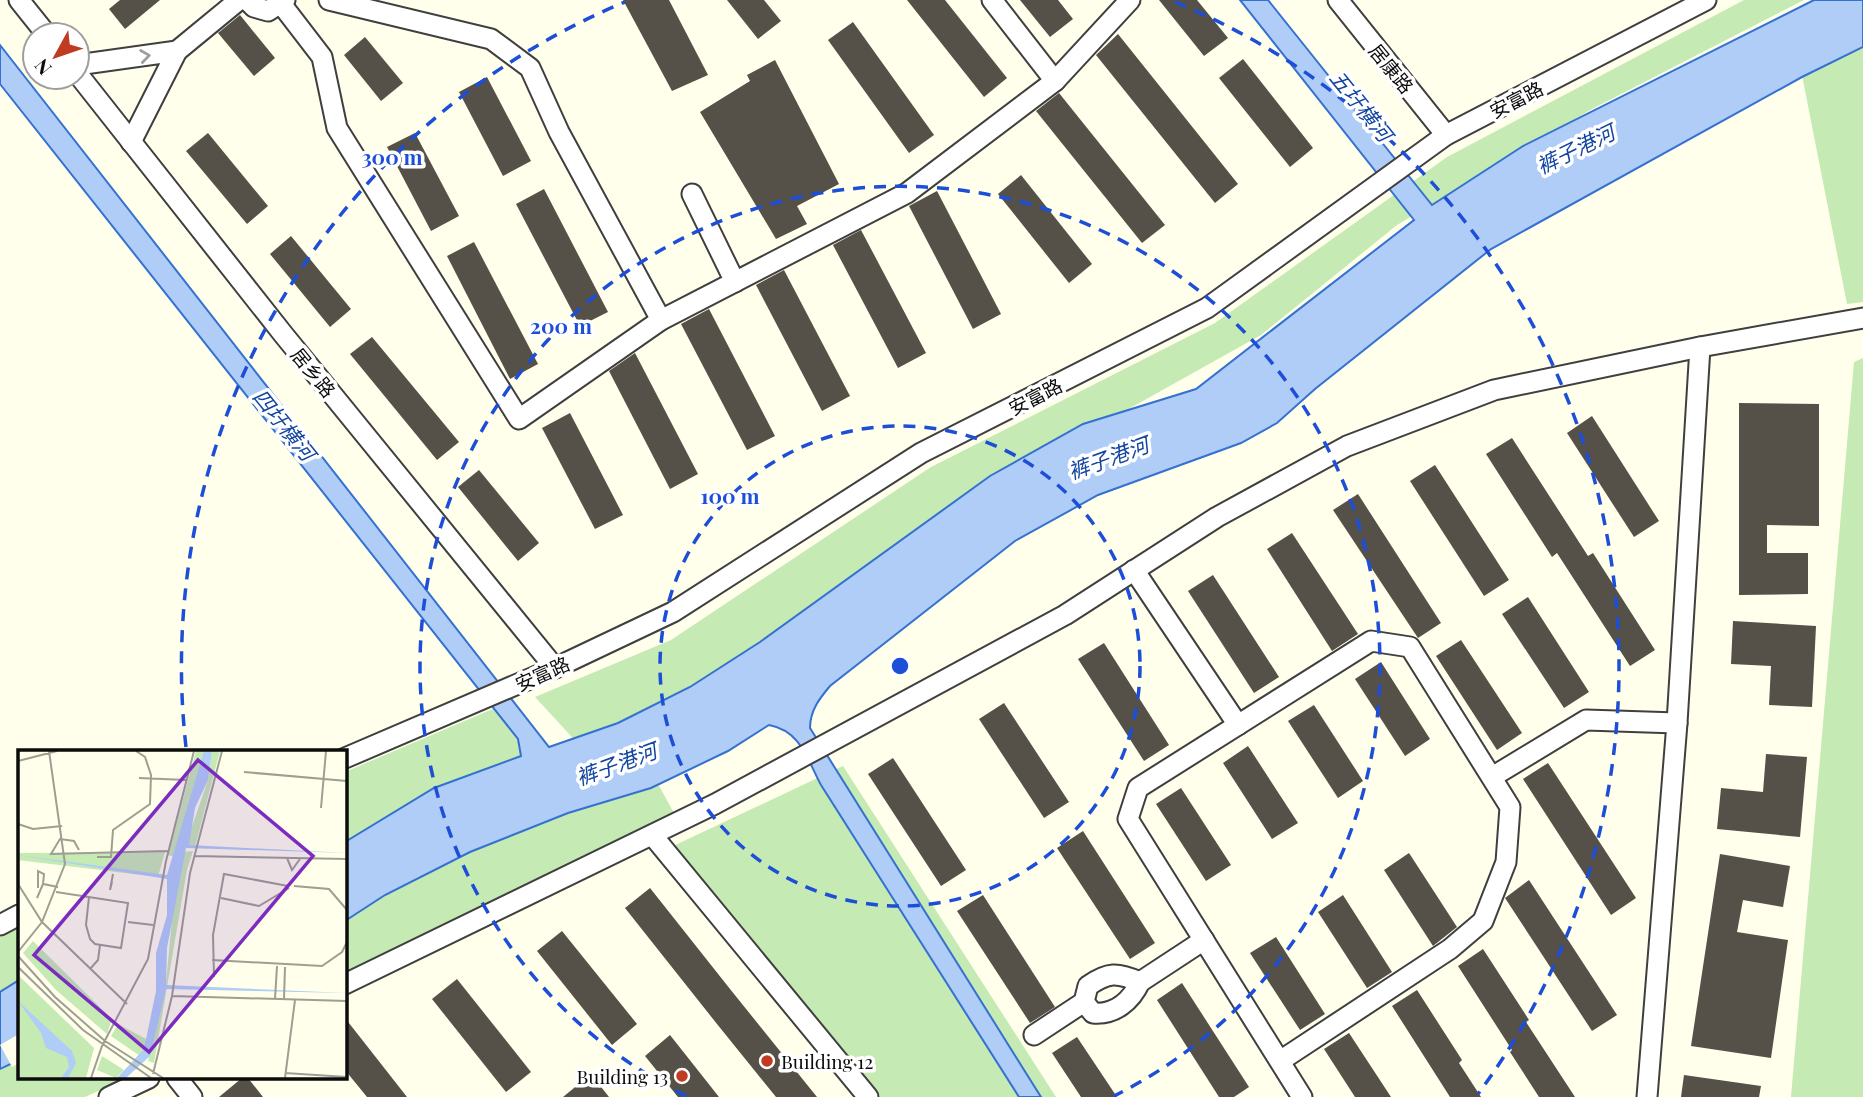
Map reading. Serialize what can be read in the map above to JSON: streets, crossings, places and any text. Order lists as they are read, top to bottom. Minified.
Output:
{"streets":{"street":["居康路","安富路","居乡路"]},"crossings":[["居康路","安富路"],["安富路","居乡路"]],"water":["五圩横河","裤子港河","四圩横河"],"places":["Building 12","Building 13"],"north":"bottom left","rings":["300 m","200 m","100 m"]}
